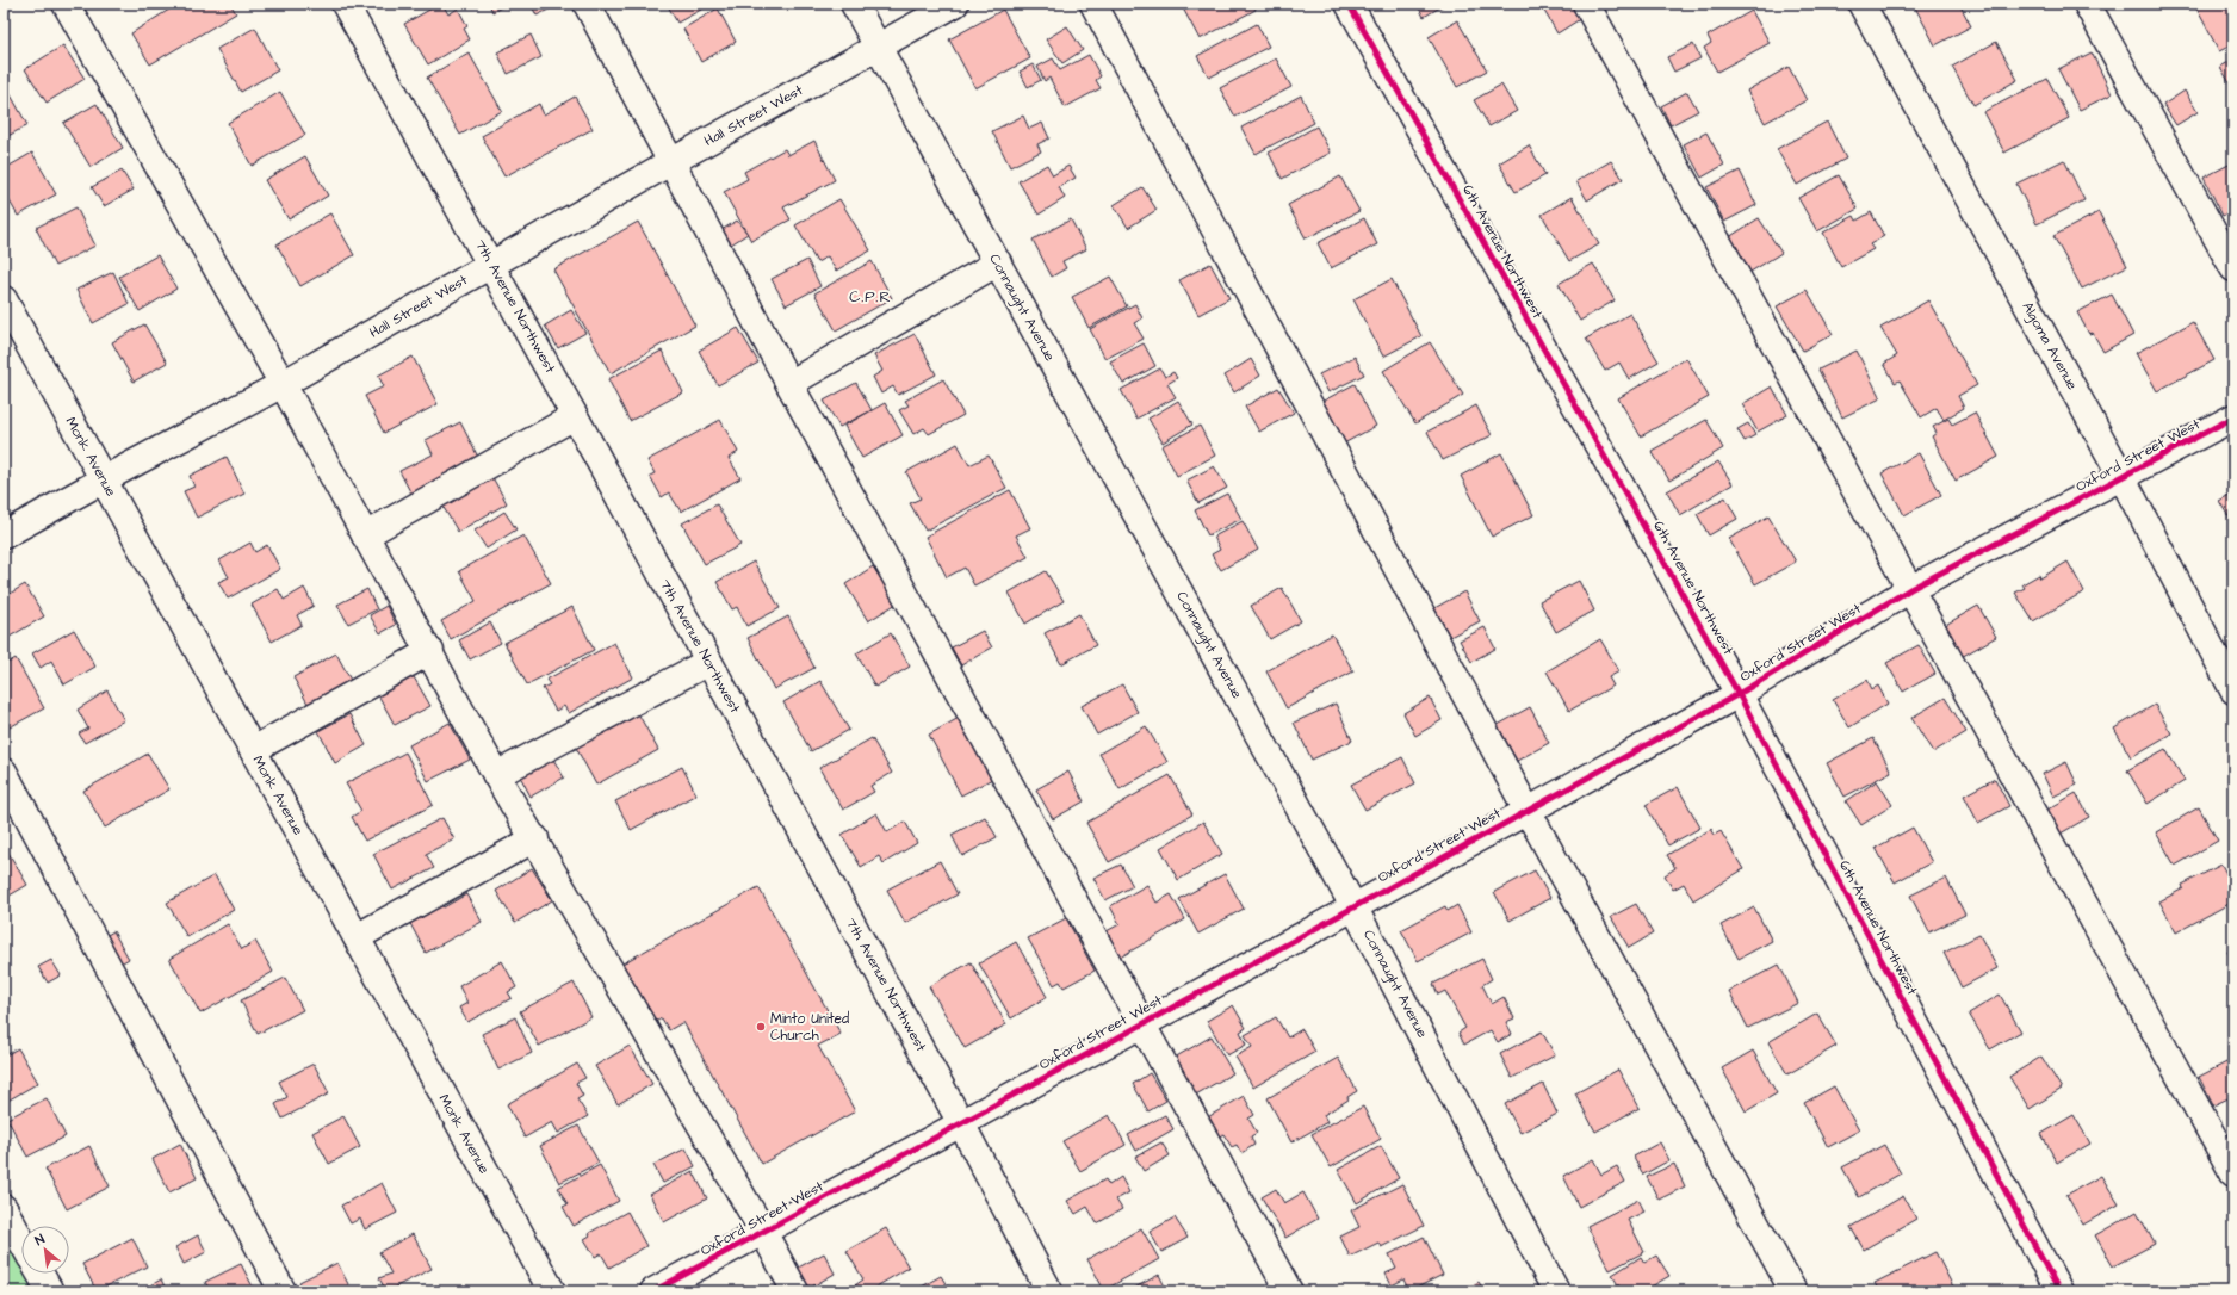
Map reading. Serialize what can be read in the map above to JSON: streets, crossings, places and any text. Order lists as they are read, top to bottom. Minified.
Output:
{"streets":{"street":["Hall Street West","6th Avenue Northwest","7th Avenue Northwest","Connaught Avenue","Algoma Avenue","Oxford Street West","Monk Avenue"]},"crossings":[["Hall Street West","7th Avenue Northwest"],["Hall Street West","Connaught Avenue"],["Hall Street West","Monk Avenue"],["6th Avenue Northwest","Oxford Street West"],["7th Avenue Northwest","Oxford Street West"],["Connaught Avenue","Oxford Street West"],["Algoma Avenue","Oxford Street West"]],"districts":["C.P.R"],"places":["Minto United Church"],"north":"top left"}
